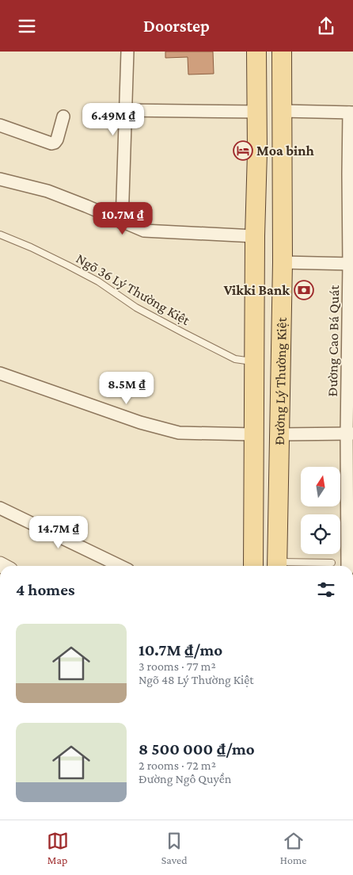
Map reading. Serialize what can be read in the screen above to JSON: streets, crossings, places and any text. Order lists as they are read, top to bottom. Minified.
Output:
{"streets":{"main road":["Đường Lý Thường Kiệt"],"street":["Đường Cao Bá Quát"],"lane":["Ngõ 36 Lý Thường Kiệt"]},"crossings":[["Ngõ 36 Lý Thường Kiệt","Đường Lý Thường Kiệt"]],"places":{"hotel":["Moa binh"],"bank":["Vikki Bank"]},"north":"top","page":{"header":"Doorstep","price":["6.49M ₫","10.7M ₫","8.5M ₫","14.7M ₫"],"heading":"4 homes","list":[{"name":"10.7M ₫/mo","note":"3 rooms · 77 m² · Ngõ 48 Lý Thường Kiệt"},{"name":"8 500 000 ₫/mo","note":"2 rooms · 72 m² · Đường Ngô Quyền"}],"tabs":["Map","Saved","Home"]}}
